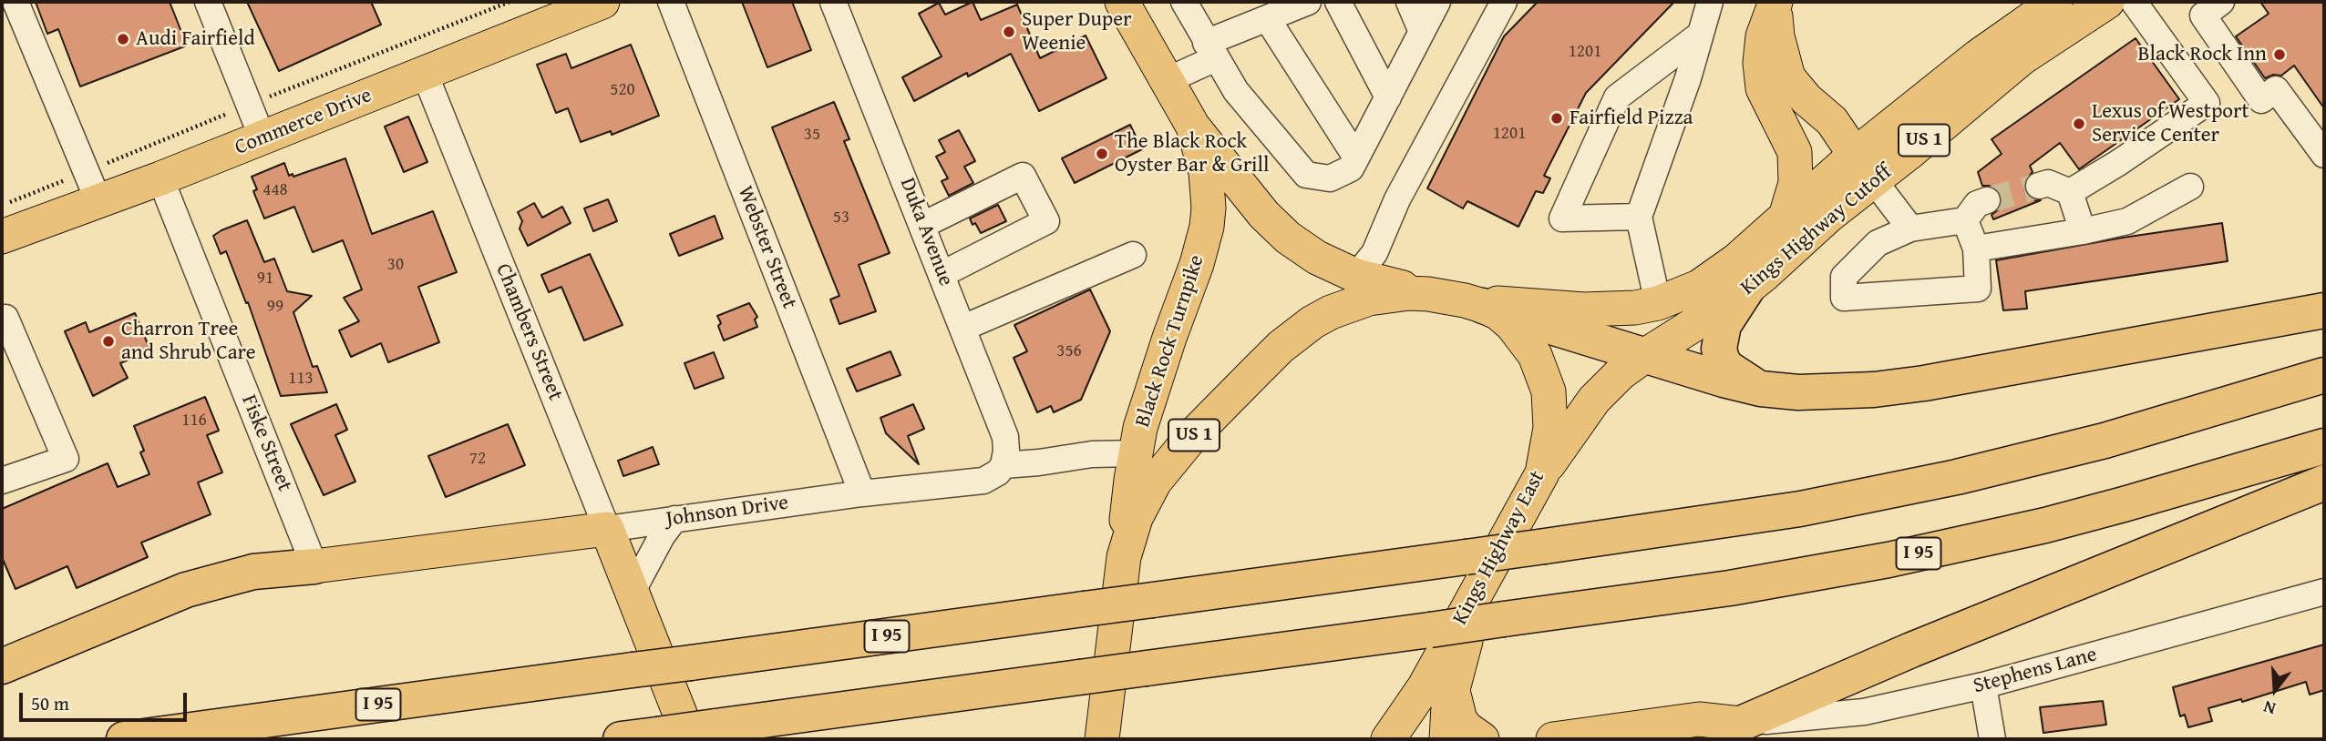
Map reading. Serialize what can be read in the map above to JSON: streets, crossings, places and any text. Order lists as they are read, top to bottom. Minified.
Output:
{"streets":{"highway":["I 95"],"main road":["Commerce Drive","US 1","Kings Highway Cutoff","Chambers Street","Black Rock Turnpike","Johnson Drive","Kings Highway East","Stephens Lane"],"street":["Duka Avenue","Webster Street","Fiske Street"]},"crossings":[["Commerce Drive","Chambers Street"],["Commerce Drive","Fiske Street"],["Kings Highway Cutoff","Kings Highway East"],["Duka Avenue","Johnson Drive"],["Webster Street","Johnson Drive"],["Chambers Street","Johnson Drive"],["Chambers Street","I 95"],["Black Rock Turnpike","Johnson Drive"],["Black Rock Turnpike","Kings Highway East"],["Fiske Street","Johnson Drive"],["Kings Highway East","I 95"]],"places":["Super Duper Weenie","Audi Fairfield","Black Rock Inn","Fairfield Pizza","Lexus of Westport Service Center","The Black Rock Oyster Bar & Grill","Charron Tree and Shrub Care"],"house_numbers":["1201","520","1201","35","448","53","30","91","99","356","113","116","72"],"scale_bar":"50 m","north":"bottom"}
